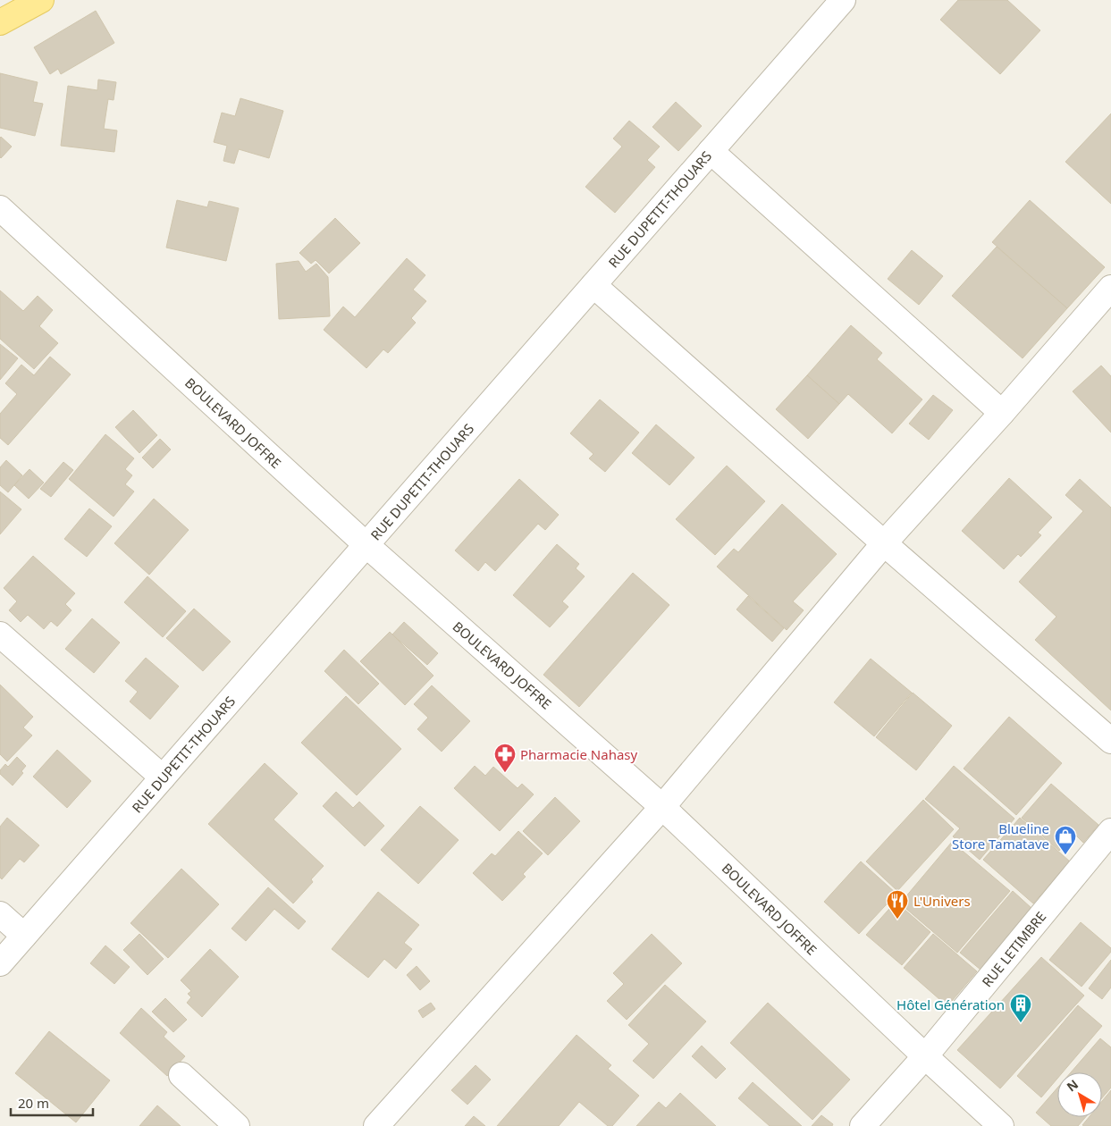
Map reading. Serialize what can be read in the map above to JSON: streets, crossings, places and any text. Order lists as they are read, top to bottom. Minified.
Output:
{"streets":{"street":["RUE DUPETIT-THOUARS","BOULEVARD JOFFRE","RUE LETIMBRE"]},"crossings":[["RUE DUPETIT-THOUARS","BOULEVARD JOFFRE"],["BOULEVARD JOFFRE","RUE LETIMBRE"]],"places":{"pharmacy":["Pharmacie Nahasy"],"shop":["Blueline Store Tamatave"],"restaurant":["L'Univers"],"building":["Hôtel Génération"]},"scale_bar":"20 m","north":"top left"}
